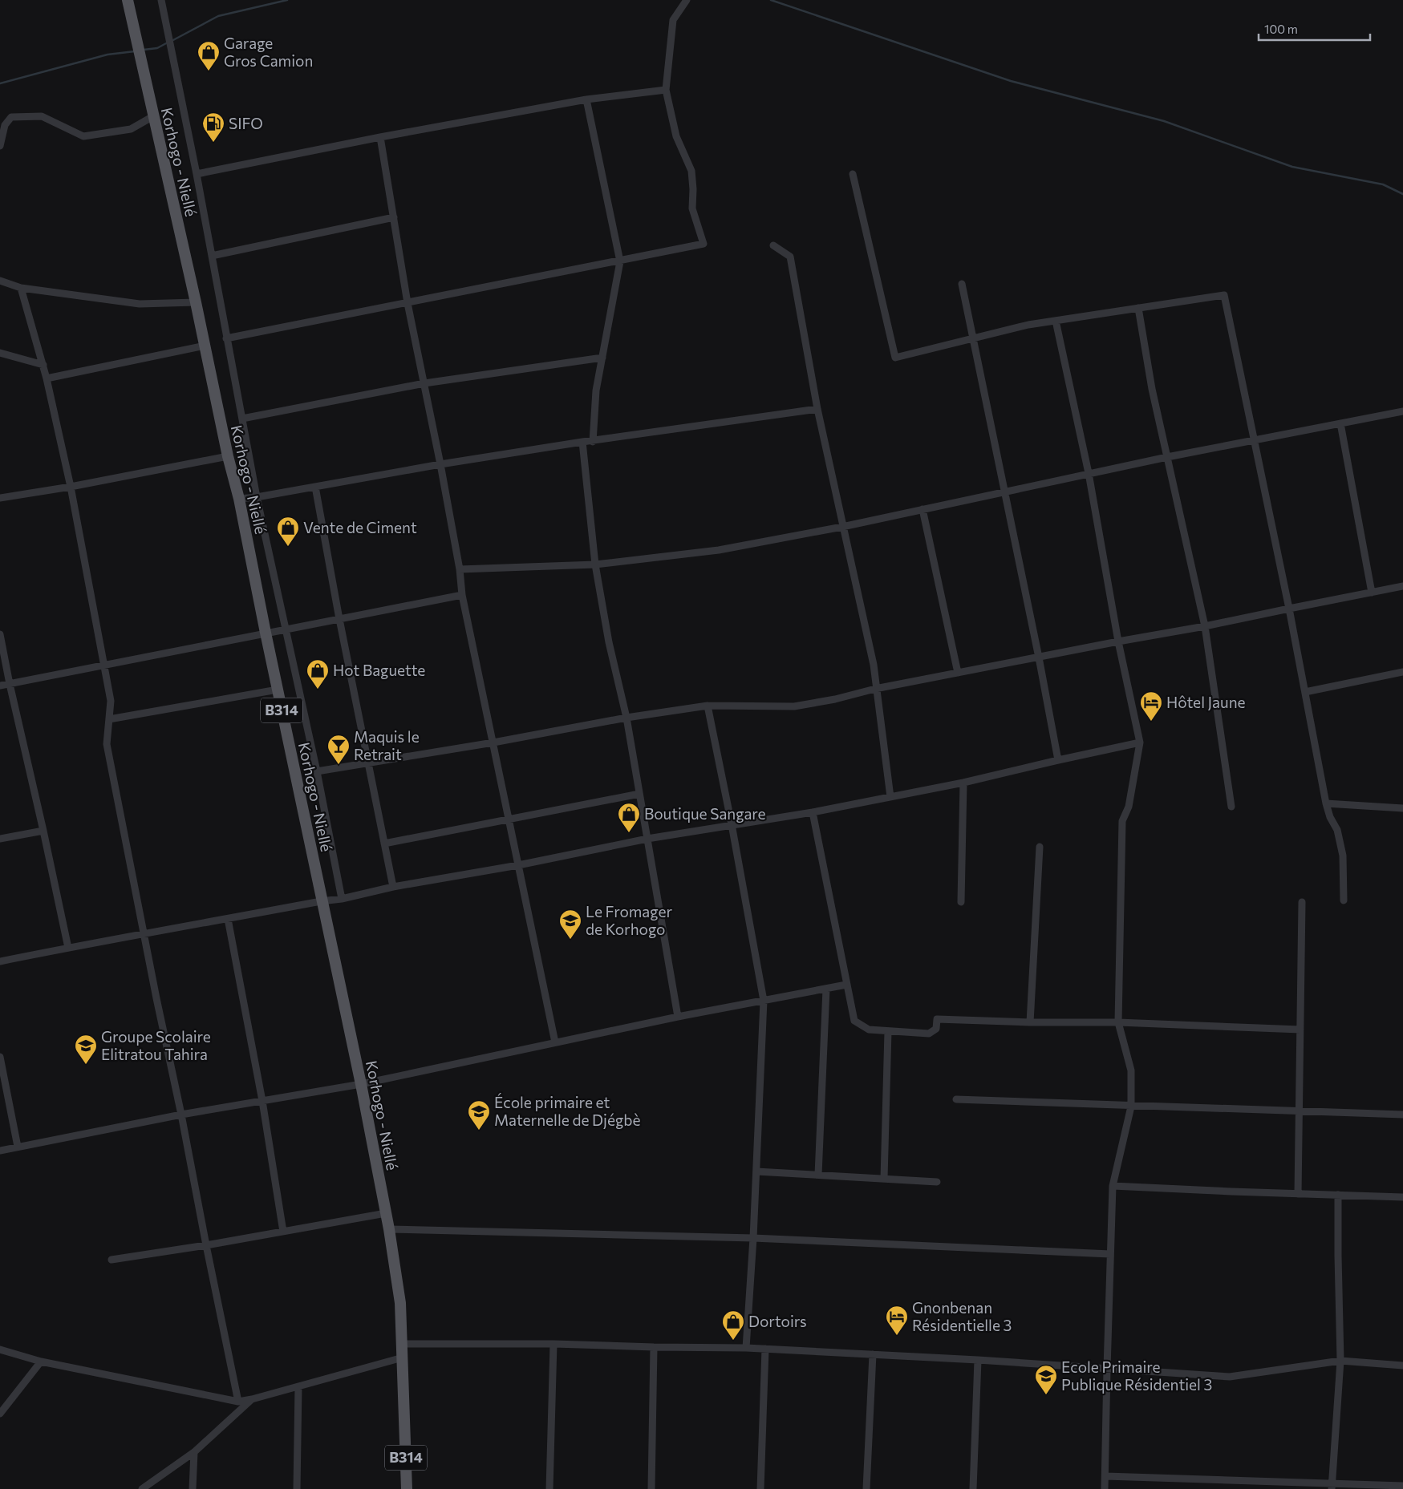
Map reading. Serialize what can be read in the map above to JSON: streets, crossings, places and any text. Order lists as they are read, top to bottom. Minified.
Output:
{"streets":{"main road":["Korhogo - Niellé","B314"]},"places":{"shop":["Garage Gros Camion","Vente de Ciment","Hot Baguette","Boutique Sangare","Dortoirs"],"fuel station":["SIFO"],"hotel":["Hôtel Jaune","Gnonbenan Résidentielle 3"],"bar":["Maquis le Retrait"],"school or university":["Le Fromager de Korhogo","Groupe Scolaire Elitratou Tahira","École primaire et Maternelle de Djégbè","Ecole Primaire Publique Résidentiel 3"]},"scale_bar":"100 m"}
